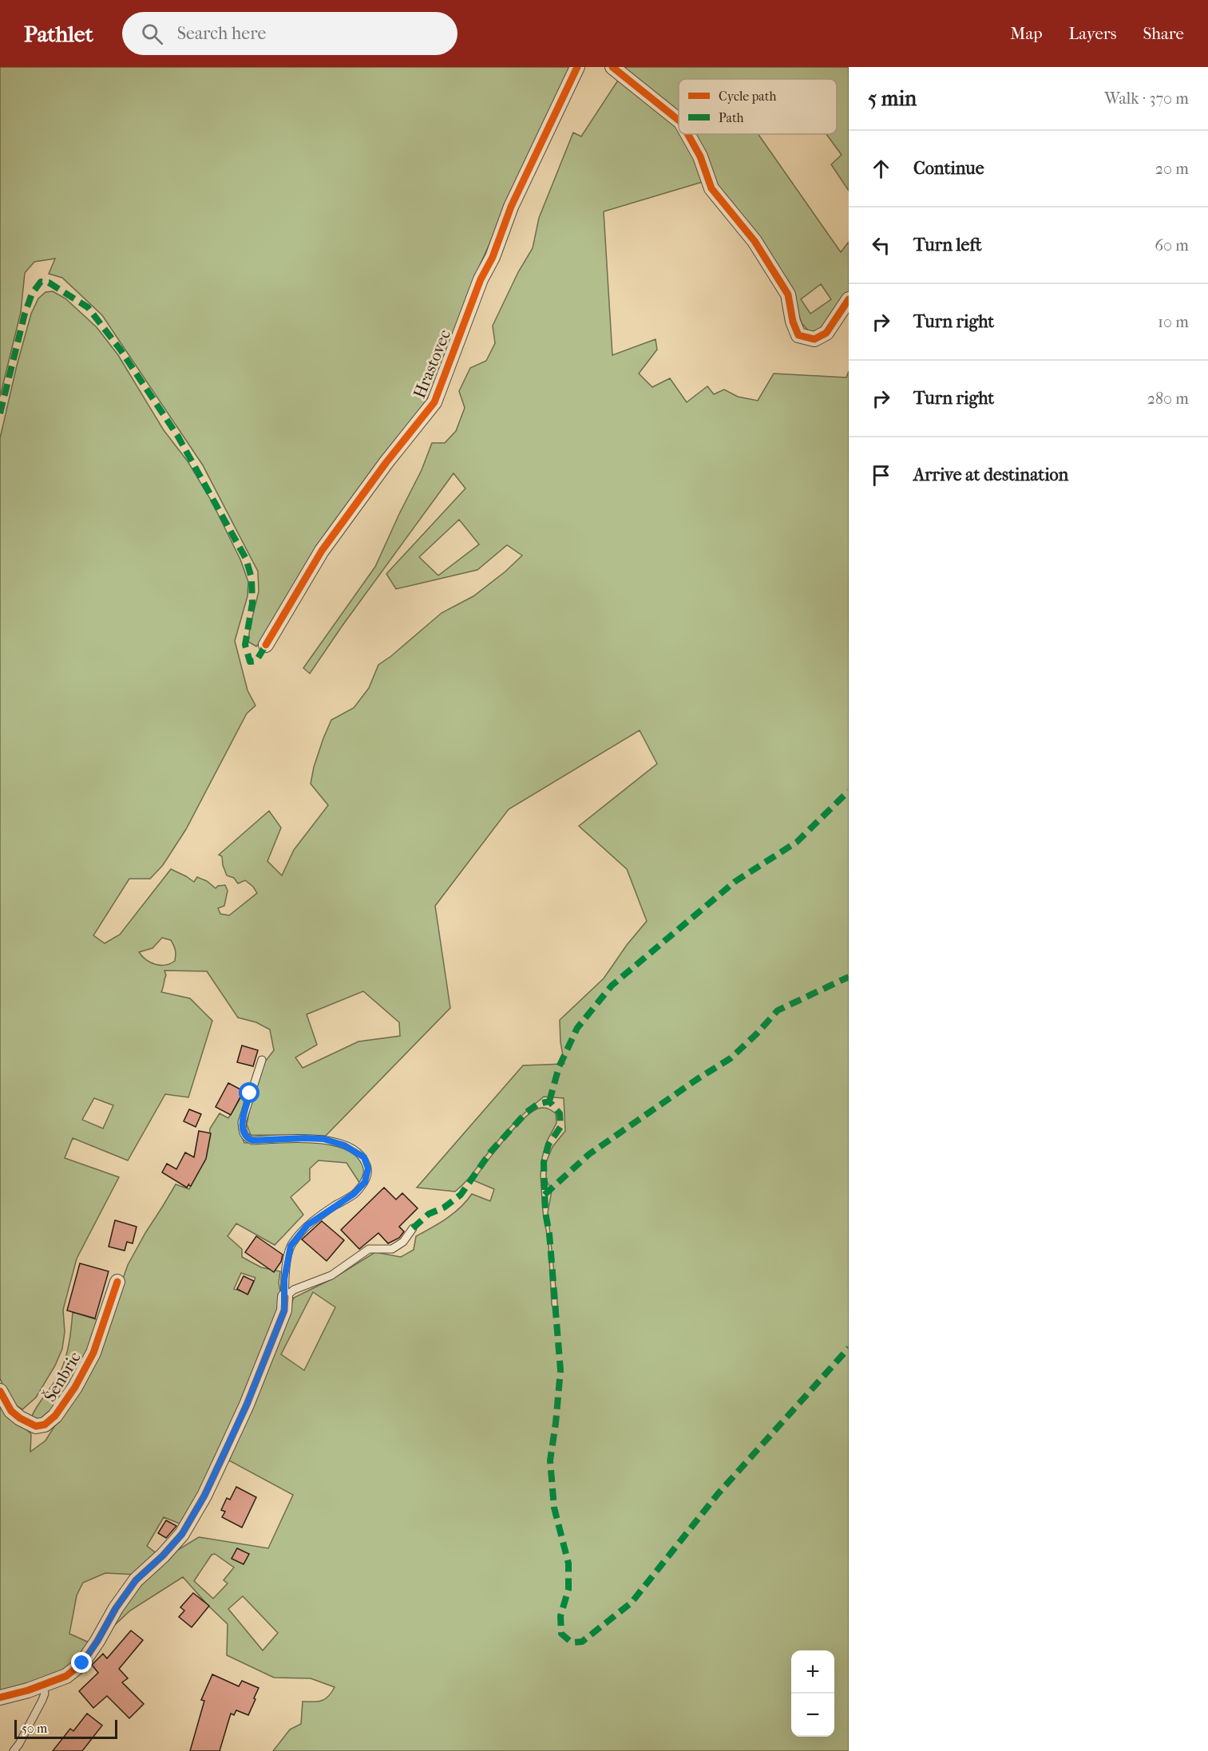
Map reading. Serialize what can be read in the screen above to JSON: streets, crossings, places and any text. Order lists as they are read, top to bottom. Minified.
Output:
{"streets":{"street":["Hrastovec","Šenbric"]},"legend":["Cycle path","Path"],"scale_bar":"50 m","page":{"header":"Pathlet","search":"Search here","nav":["Map","Layers","Share"],"heading":["5 min","Walk · 370 m"],"list":[["Continue","20 m"],["Turn left","60 m"],["Turn right","10 m"],["Turn right","280 m"],"Arrive at destination"],"map_buttons":["+","−"],"scale":"50 m"}}
